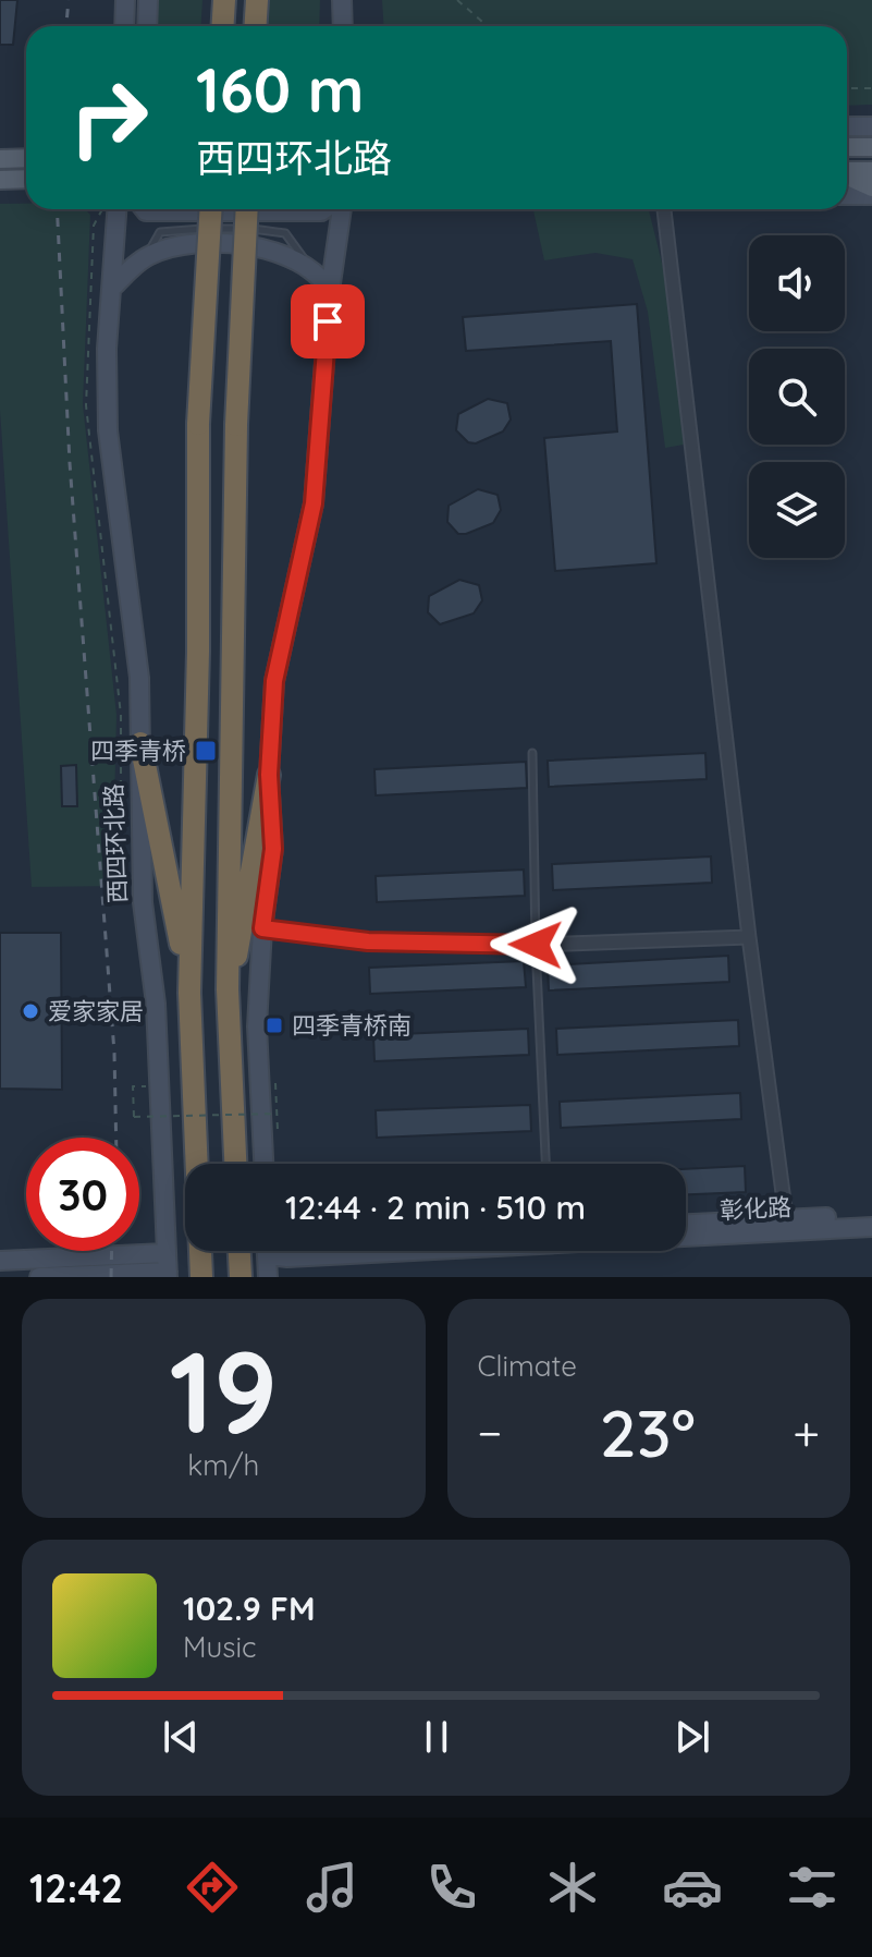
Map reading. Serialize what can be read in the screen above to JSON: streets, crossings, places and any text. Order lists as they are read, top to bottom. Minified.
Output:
{"streets":{"street":["西四环北路","彰化路"]},"places":{"transit":["四季青桥","四季青桥南"],"other":["爱家家居"]},"page":{"turn":["160 m","西四环北路"],"limit":"30","trip":"12:44 · 2 min · 510 m","tile":[["19","km/h"],"Climate"],"heat":["−","23°","+"],"song":["102.9 FM","Music"],"tabs":"12:42"}}
